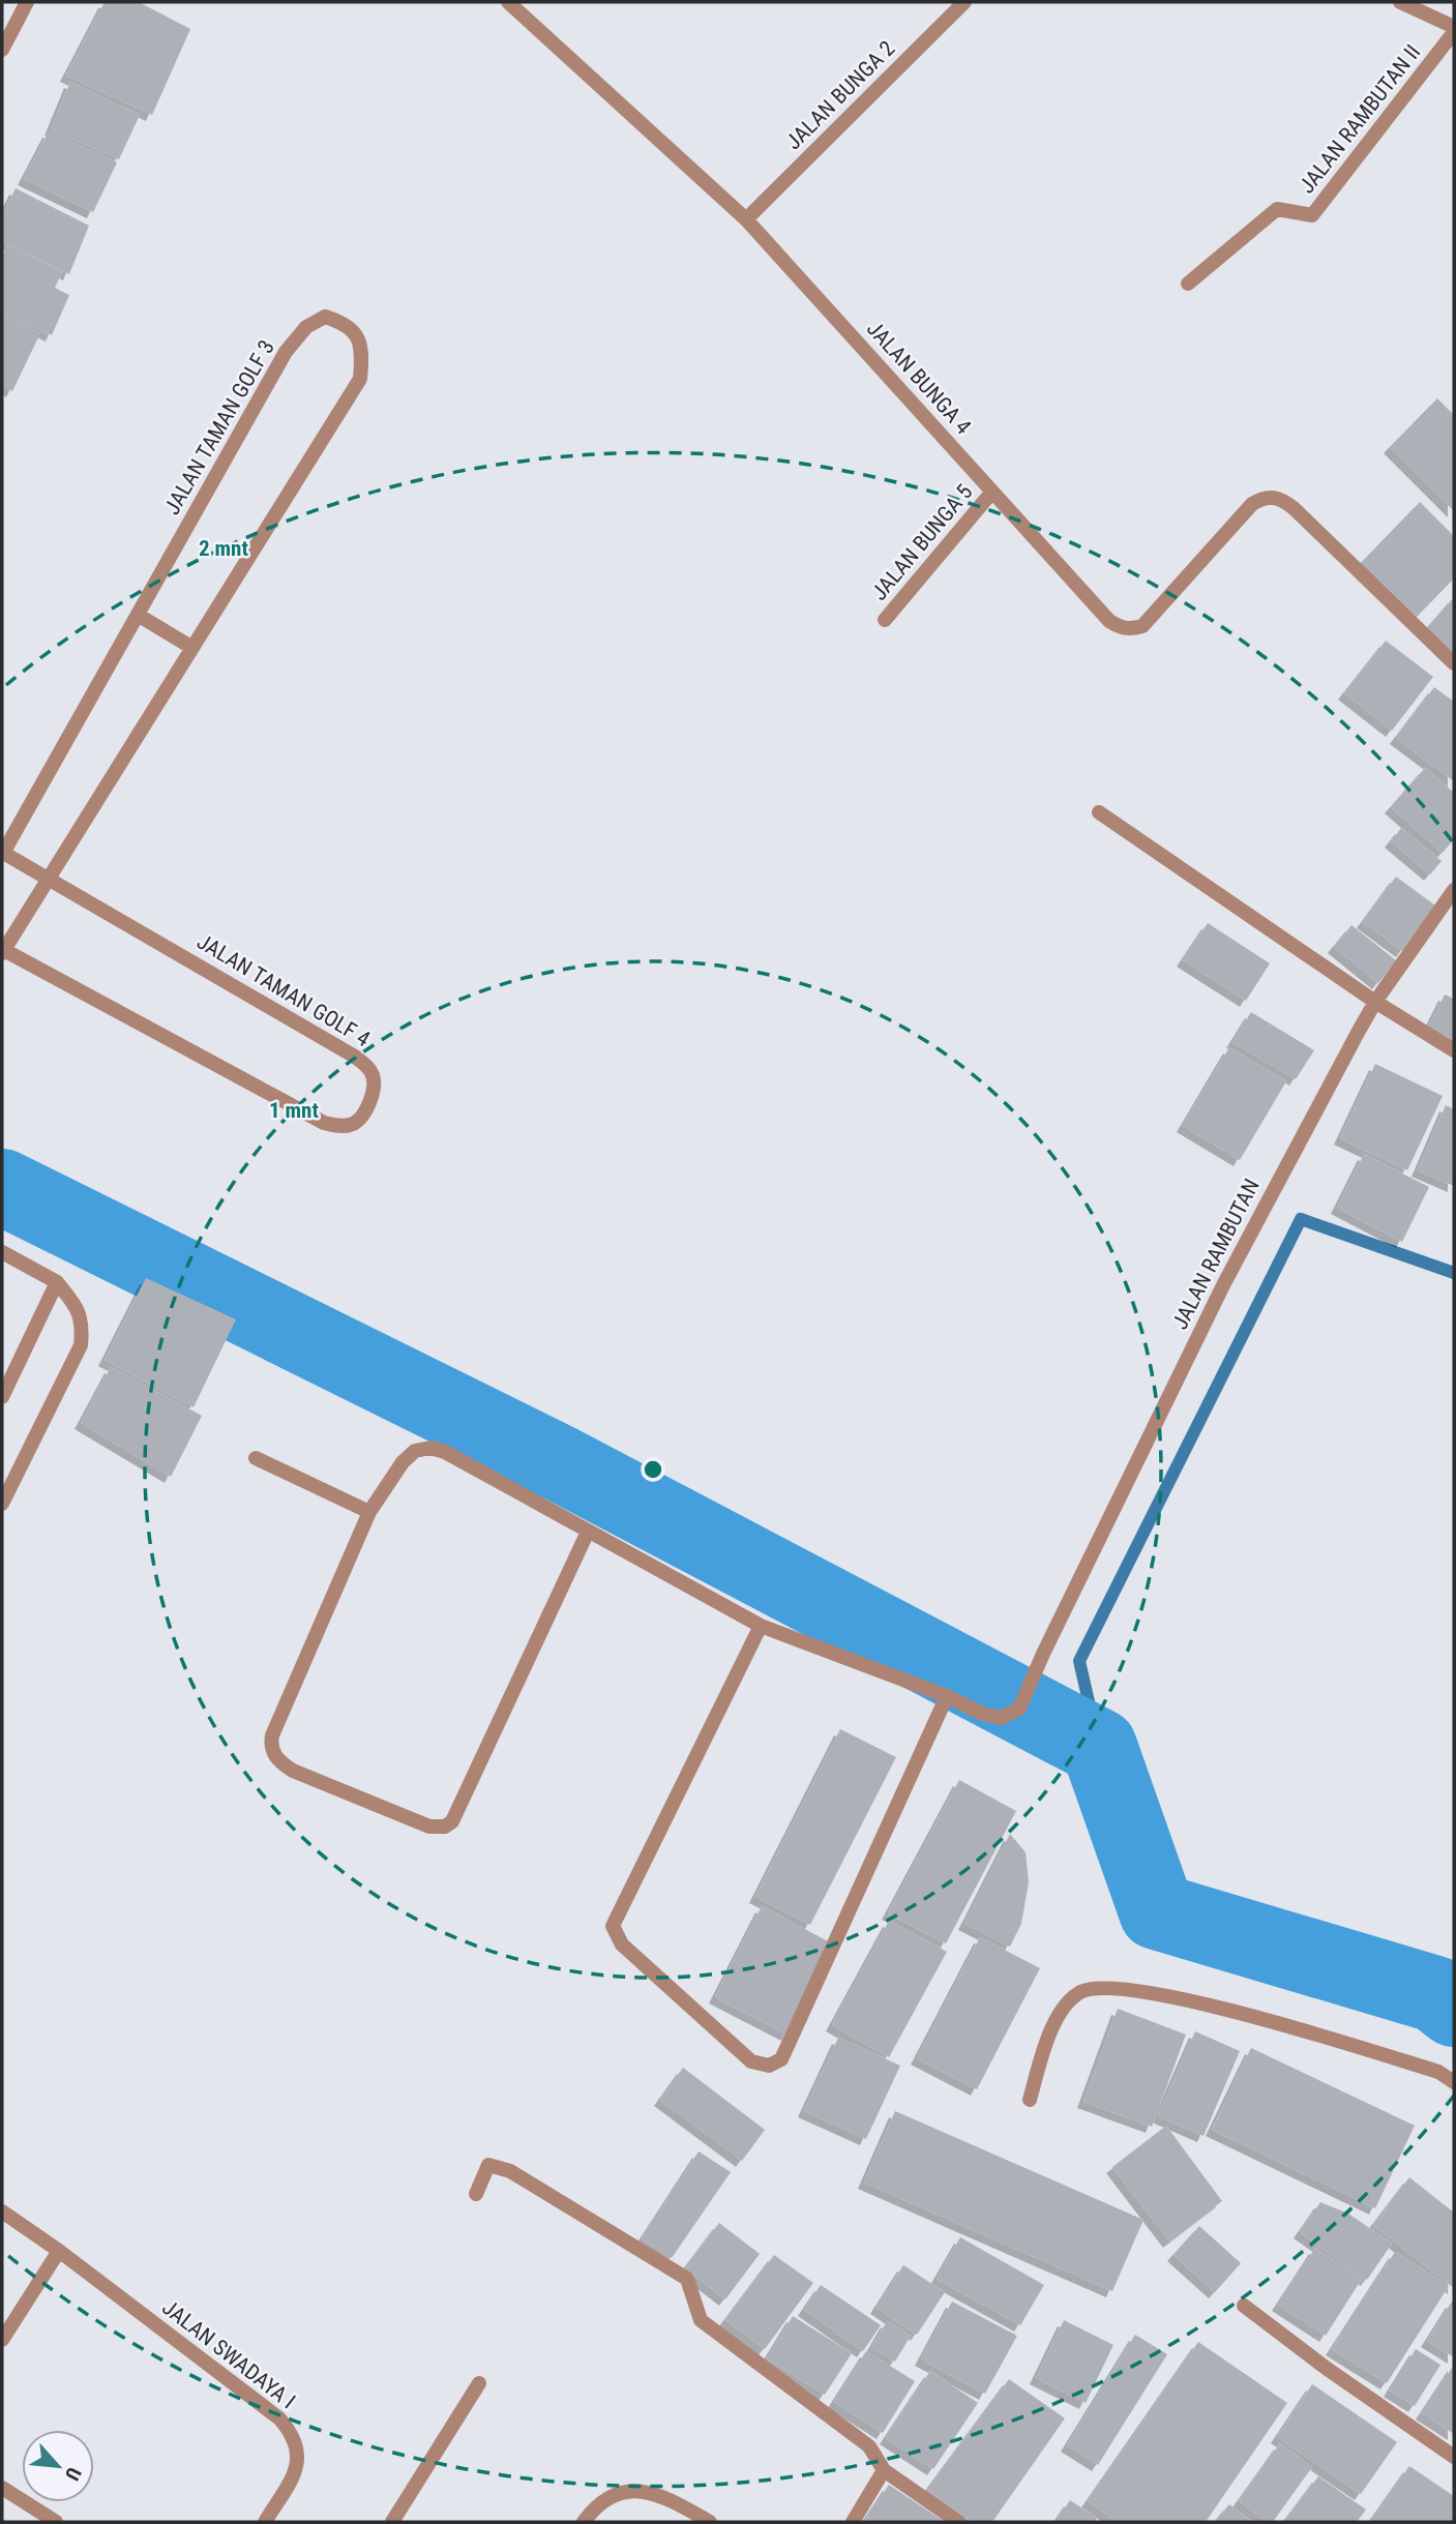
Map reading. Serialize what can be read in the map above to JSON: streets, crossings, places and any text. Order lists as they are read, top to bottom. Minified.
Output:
{"streets":{"street":["JALAN BUNGA 2","JALAN RAMBUTAN II","JALAN BUNGA 4","JALAN TAMAN GOLF 3","JALAN BUNGA 5","JALAN TAMAN GOLF 4","JALAN RAMBUTAN","JALAN SWADAYA I"]},"crossings":[["JALAN BUNGA 2","JALAN BUNGA 4"],["JALAN BUNGA 4","JALAN BUNGA 5"],["JALAN TAMAN GOLF 3","JALAN TAMAN GOLF 4"]],"north":"bottom right","rings":["2 mnt","1 mnt"]}
